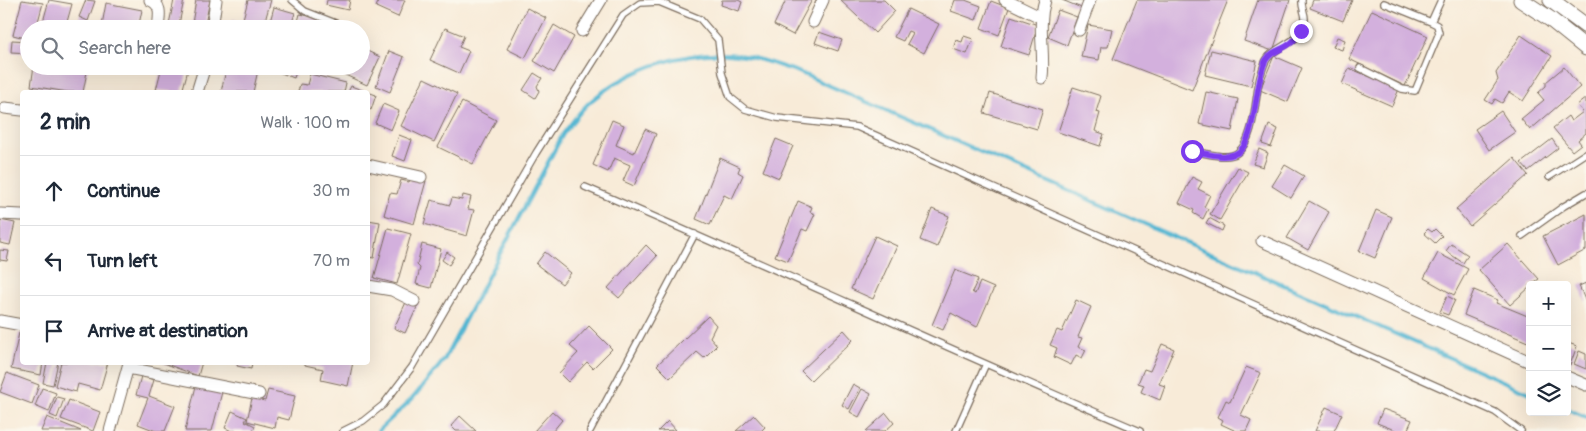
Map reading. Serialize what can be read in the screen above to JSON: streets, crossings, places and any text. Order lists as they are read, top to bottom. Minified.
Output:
{"page":{"search":"Search here","heading":["2 min","Walk · 100 m"],"list":[["Continue","30 m"],["Turn left","70 m"],"Arrive at destination"],"map_buttons":["+","−"]}}
